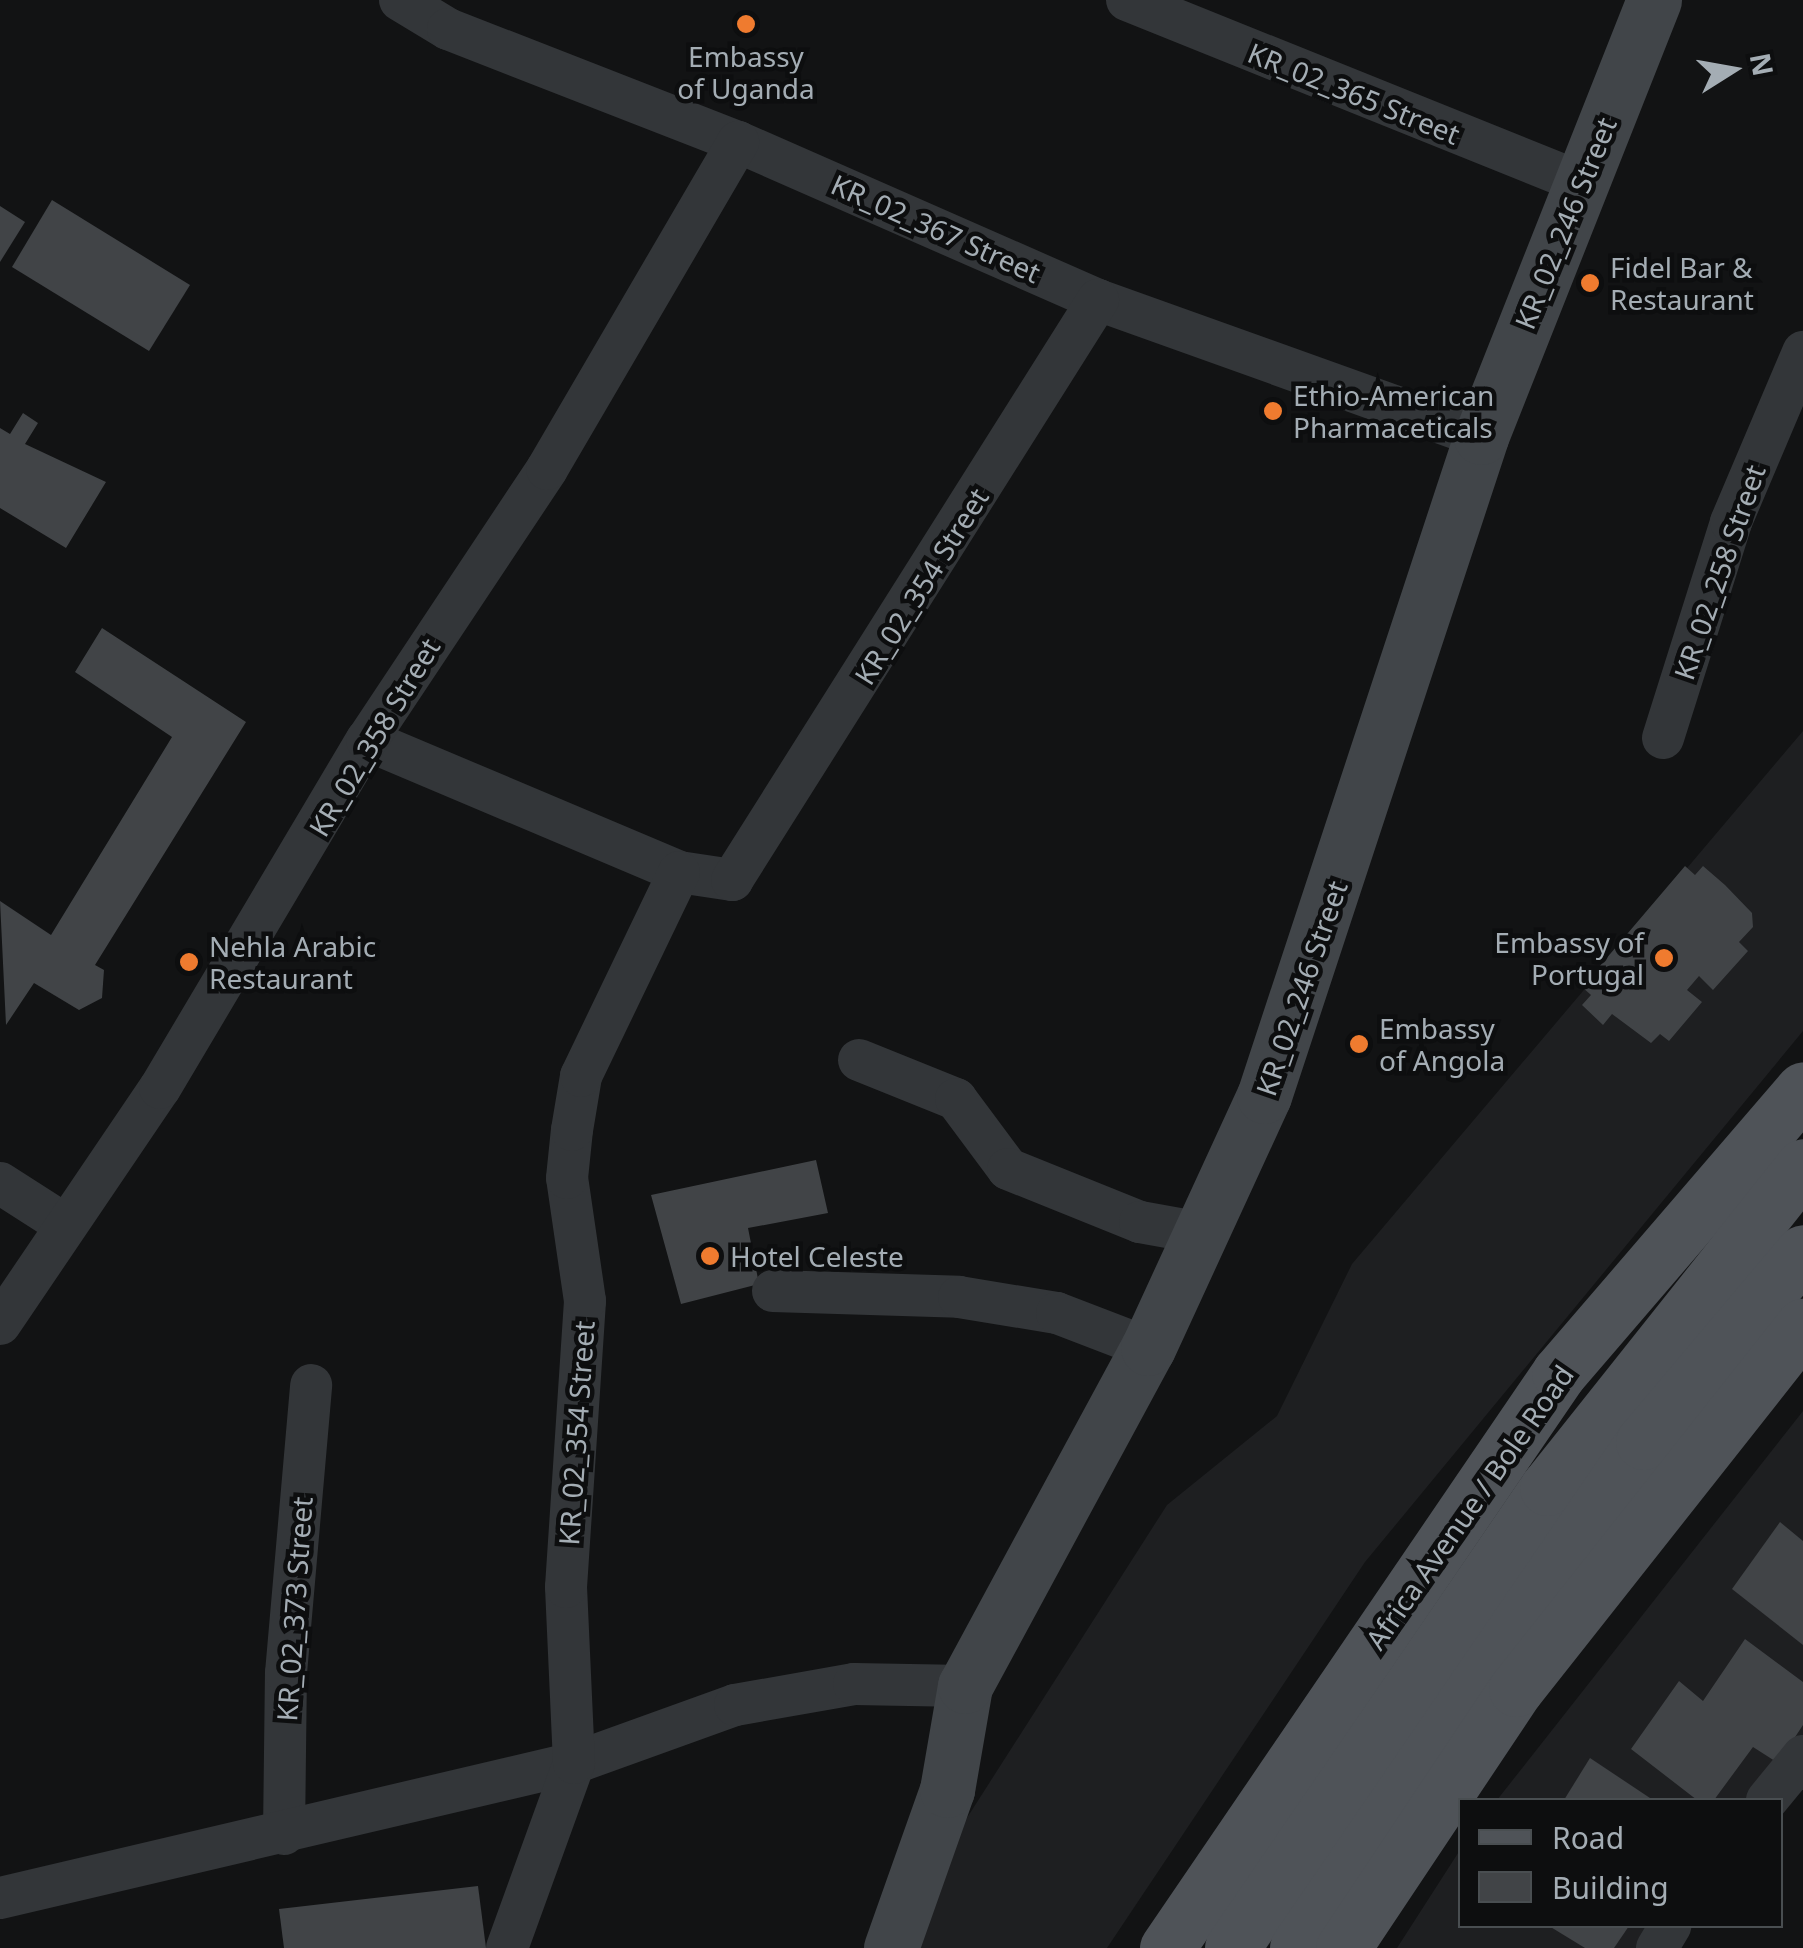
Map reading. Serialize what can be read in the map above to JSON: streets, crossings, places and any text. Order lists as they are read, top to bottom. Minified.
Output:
{"streets":{"main road":["Africa Avenue / Bole Road"],"street":["KR_02_365 Street","KR_02_246 Street","KR_02_367 Street","KR_02_258 Street","KR_02_354 Street","KR_02_358 Street","KR_02_373 Street"]},"crossings":[["KR_02_365 Street","KR_02_246 Street"],["KR_02_246 Street","KR_02_367 Street"],["KR_02_367 Street","KR_02_354 Street"],["KR_02_367 Street","KR_02_358 Street"]],"places":["Embassy of Uganda","Fidel Bar & Restaurant","Ethio-American Pharmaceticals","Embassy of Portugal","Nehla Arabic Restaurant","Embassy of Angola","Hotel Celeste"],"legend":["Road","Building"],"north":"right"}
